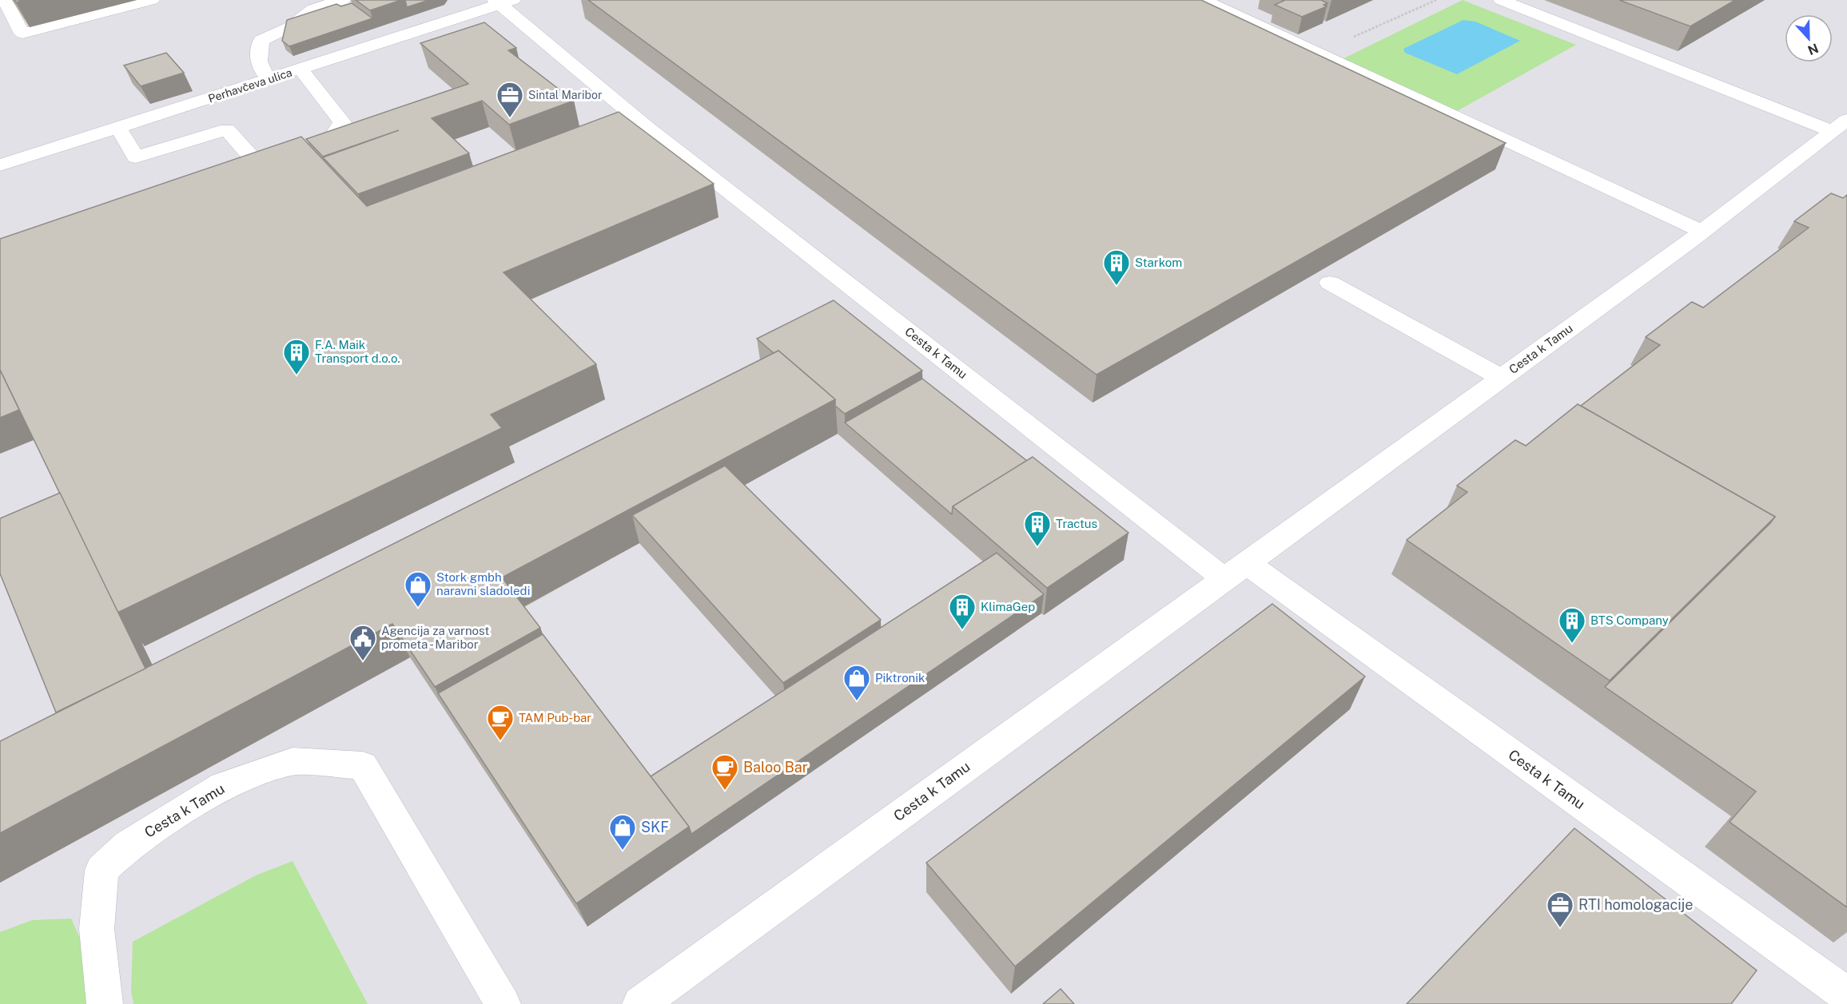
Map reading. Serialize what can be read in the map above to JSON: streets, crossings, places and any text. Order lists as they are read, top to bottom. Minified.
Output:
{"streets":{"street":["Perhavčeva ulica","Cesta k Tamu"]},"crossings":[["Perhavčeva ulica","Cesta k Tamu"]],"places":{"office":["Sintal Maribor","RTI homologacije"],"building":["Starkom","F.A. Maik Transport d.o.o.","Tractus","KlimaGep","BTS Company"],"shop":["Stork gmbh naravni sladoledi","Piktronik","SKF"],"public building":["Agencija za varnost prometa - Maribor"],"cafe":["TAM Pub-bar","Baloo Bar"]},"north":"bottom"}
